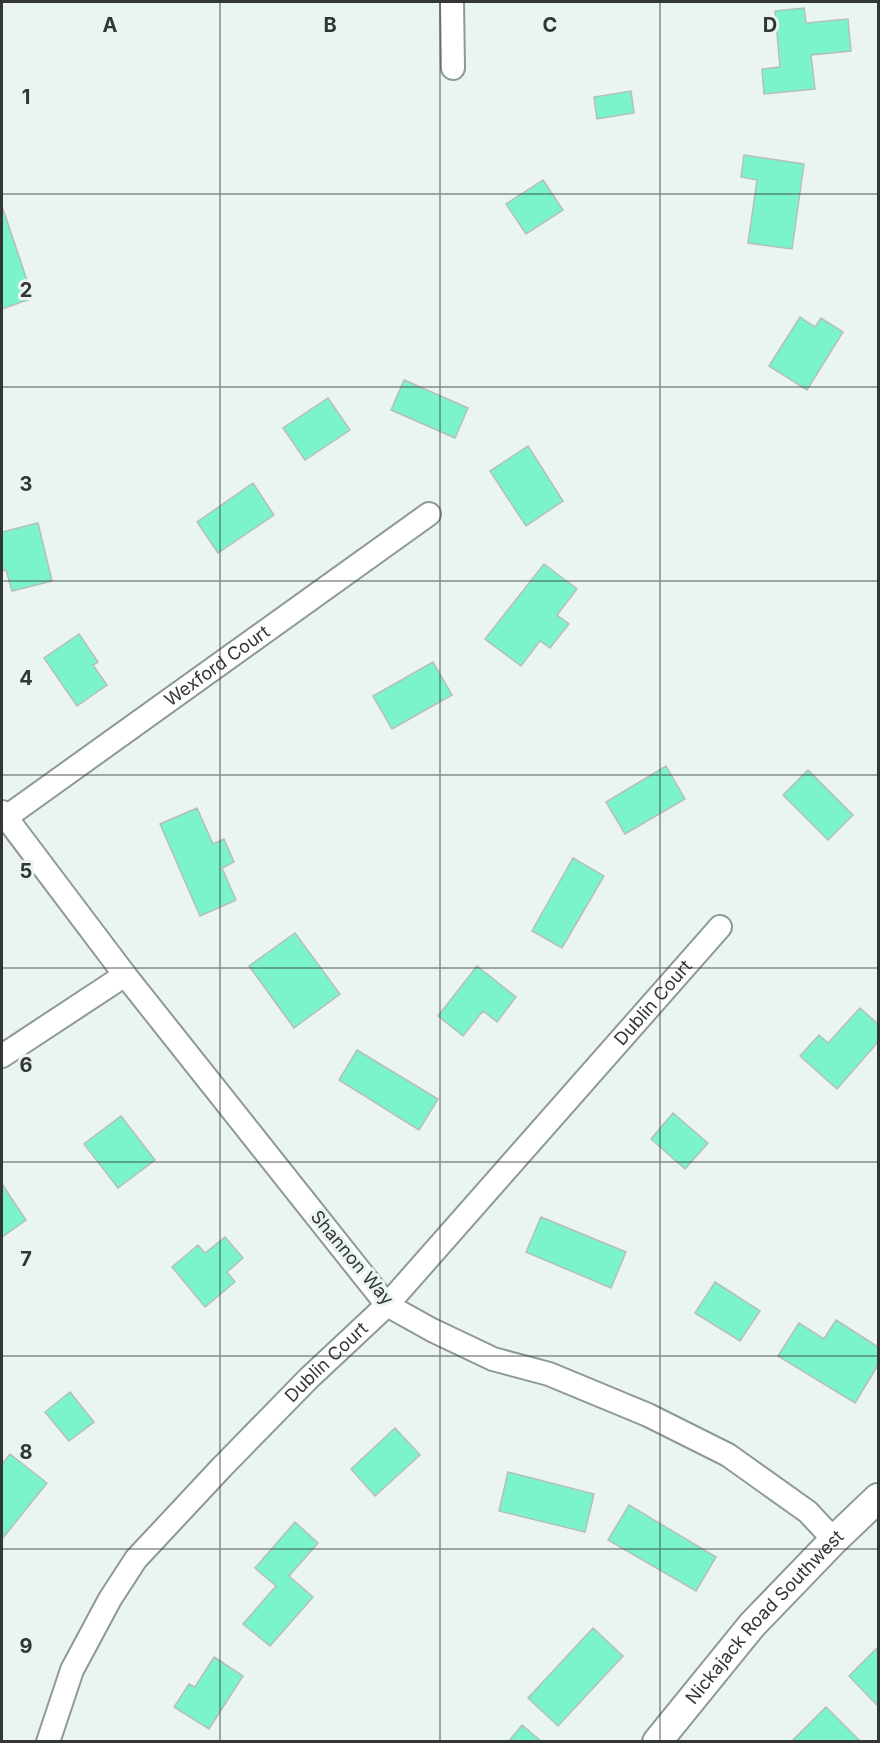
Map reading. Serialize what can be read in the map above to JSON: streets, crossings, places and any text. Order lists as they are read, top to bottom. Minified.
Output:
{"streets":{"street":["Wexford Court","Dublin Court","Shannon Way","Nickajack Road Southwest"]},"crossings":[["Wexford Court","Shannon Way"],["Dublin Court","Shannon Way"],["Shannon Way","Nickajack Road Southwest"]],"grid":{"columns":["A","B","C","D"],"rows":["1","2","3","4","5","6","7","8","9"]}}
